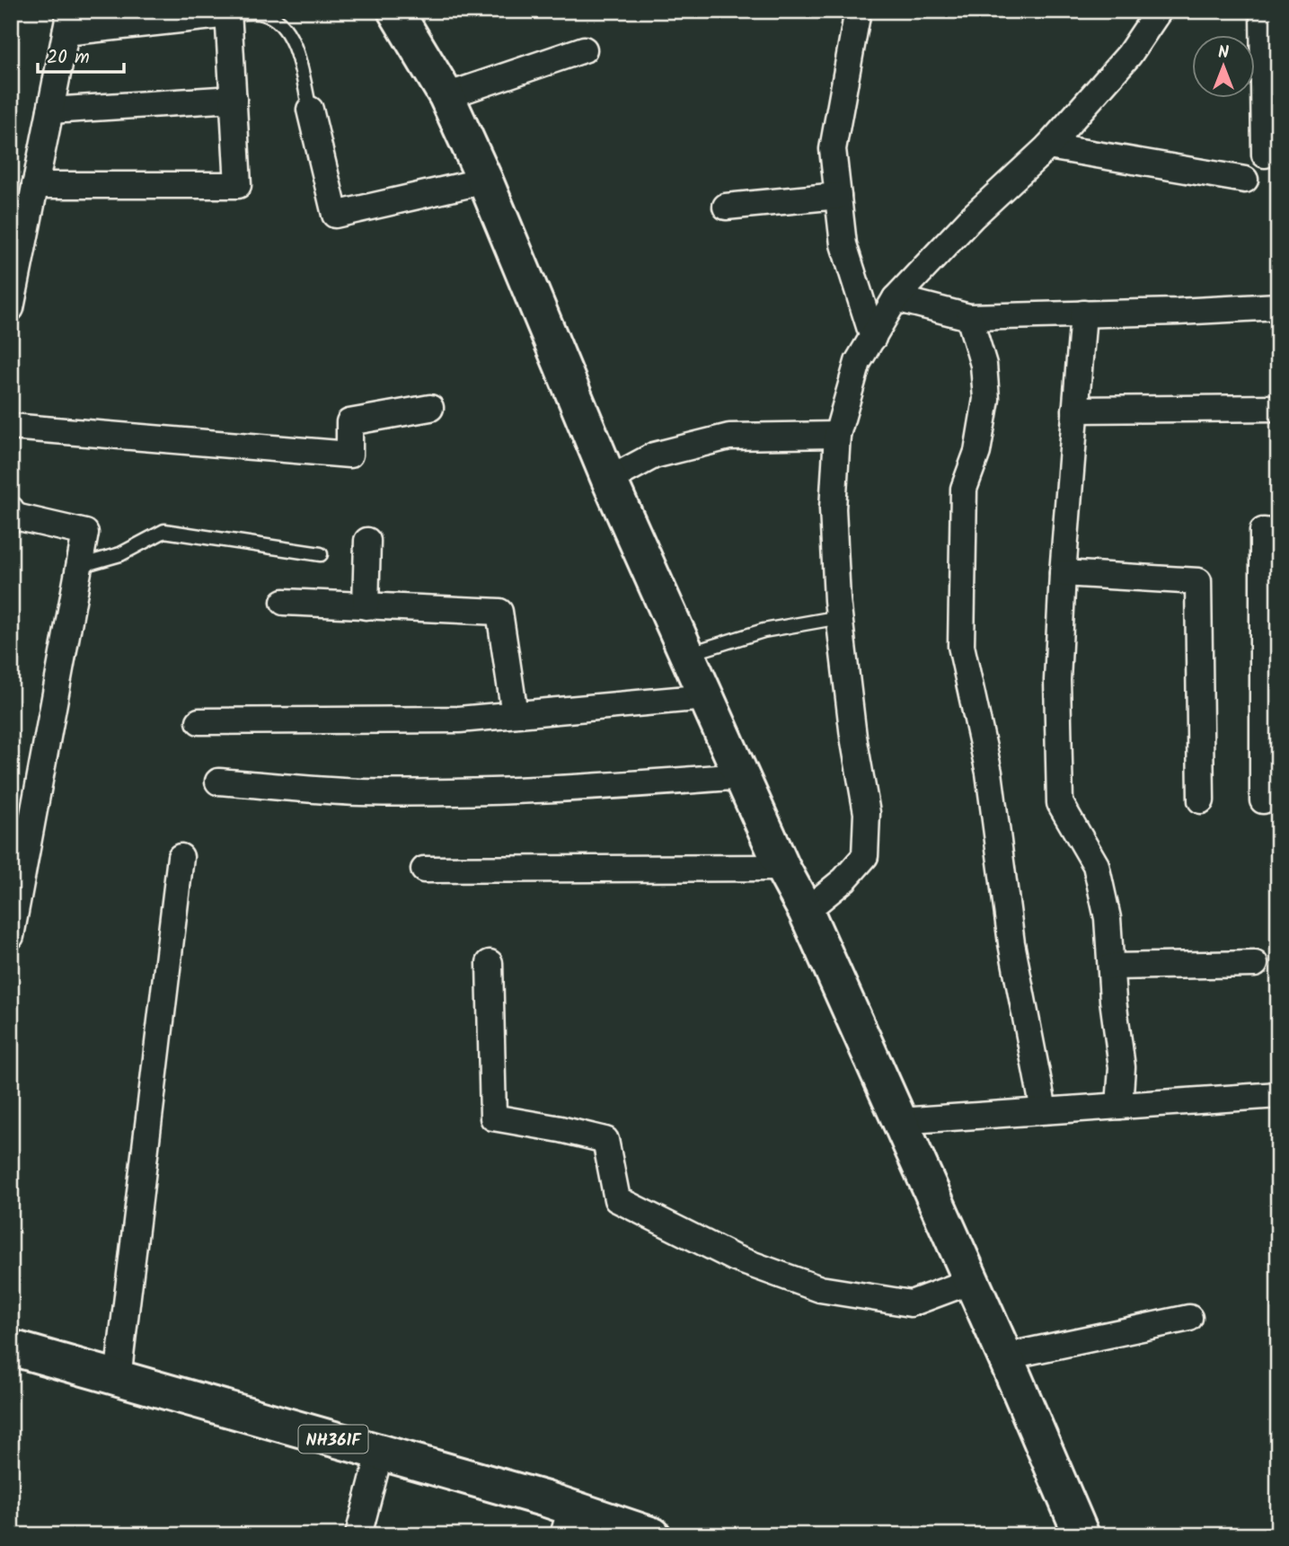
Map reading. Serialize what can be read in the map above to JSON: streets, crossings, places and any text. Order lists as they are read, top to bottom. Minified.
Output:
{"streets":{"main road":["NH361F"]},"scale_bar":"20 m","north":"top"}
